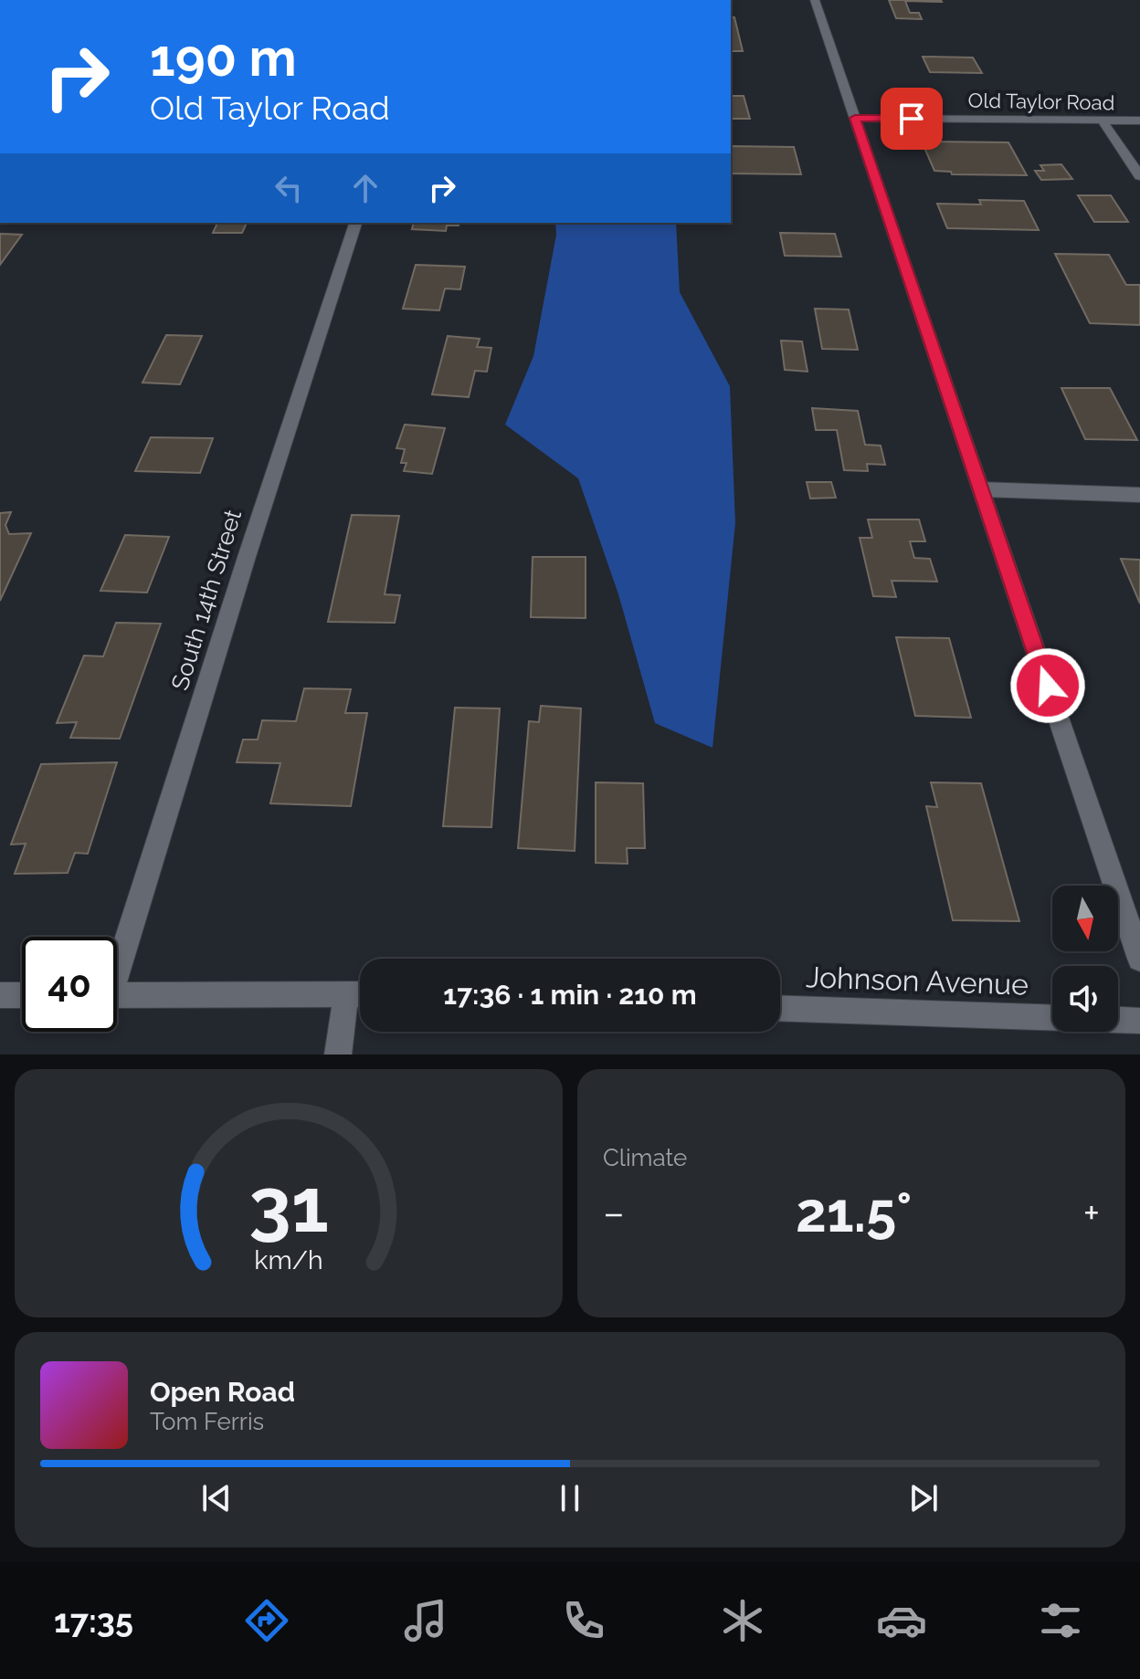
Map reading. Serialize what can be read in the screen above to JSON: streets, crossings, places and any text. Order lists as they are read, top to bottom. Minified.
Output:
{"streets":{"street":["Old Taylor Road","South 14th Street","Johnson Avenue"]},"north":"bottom","page":{"turn":["190 m","Old Taylor Road"],"limit":"40","trip":"17:36 · 1 min · 210 m","tile":"Climate","heat":["−","21.5°","+"],"song":["Open Road","Tom Ferris"],"tabs":"17:35","gauge":["31","km/h"]}}
